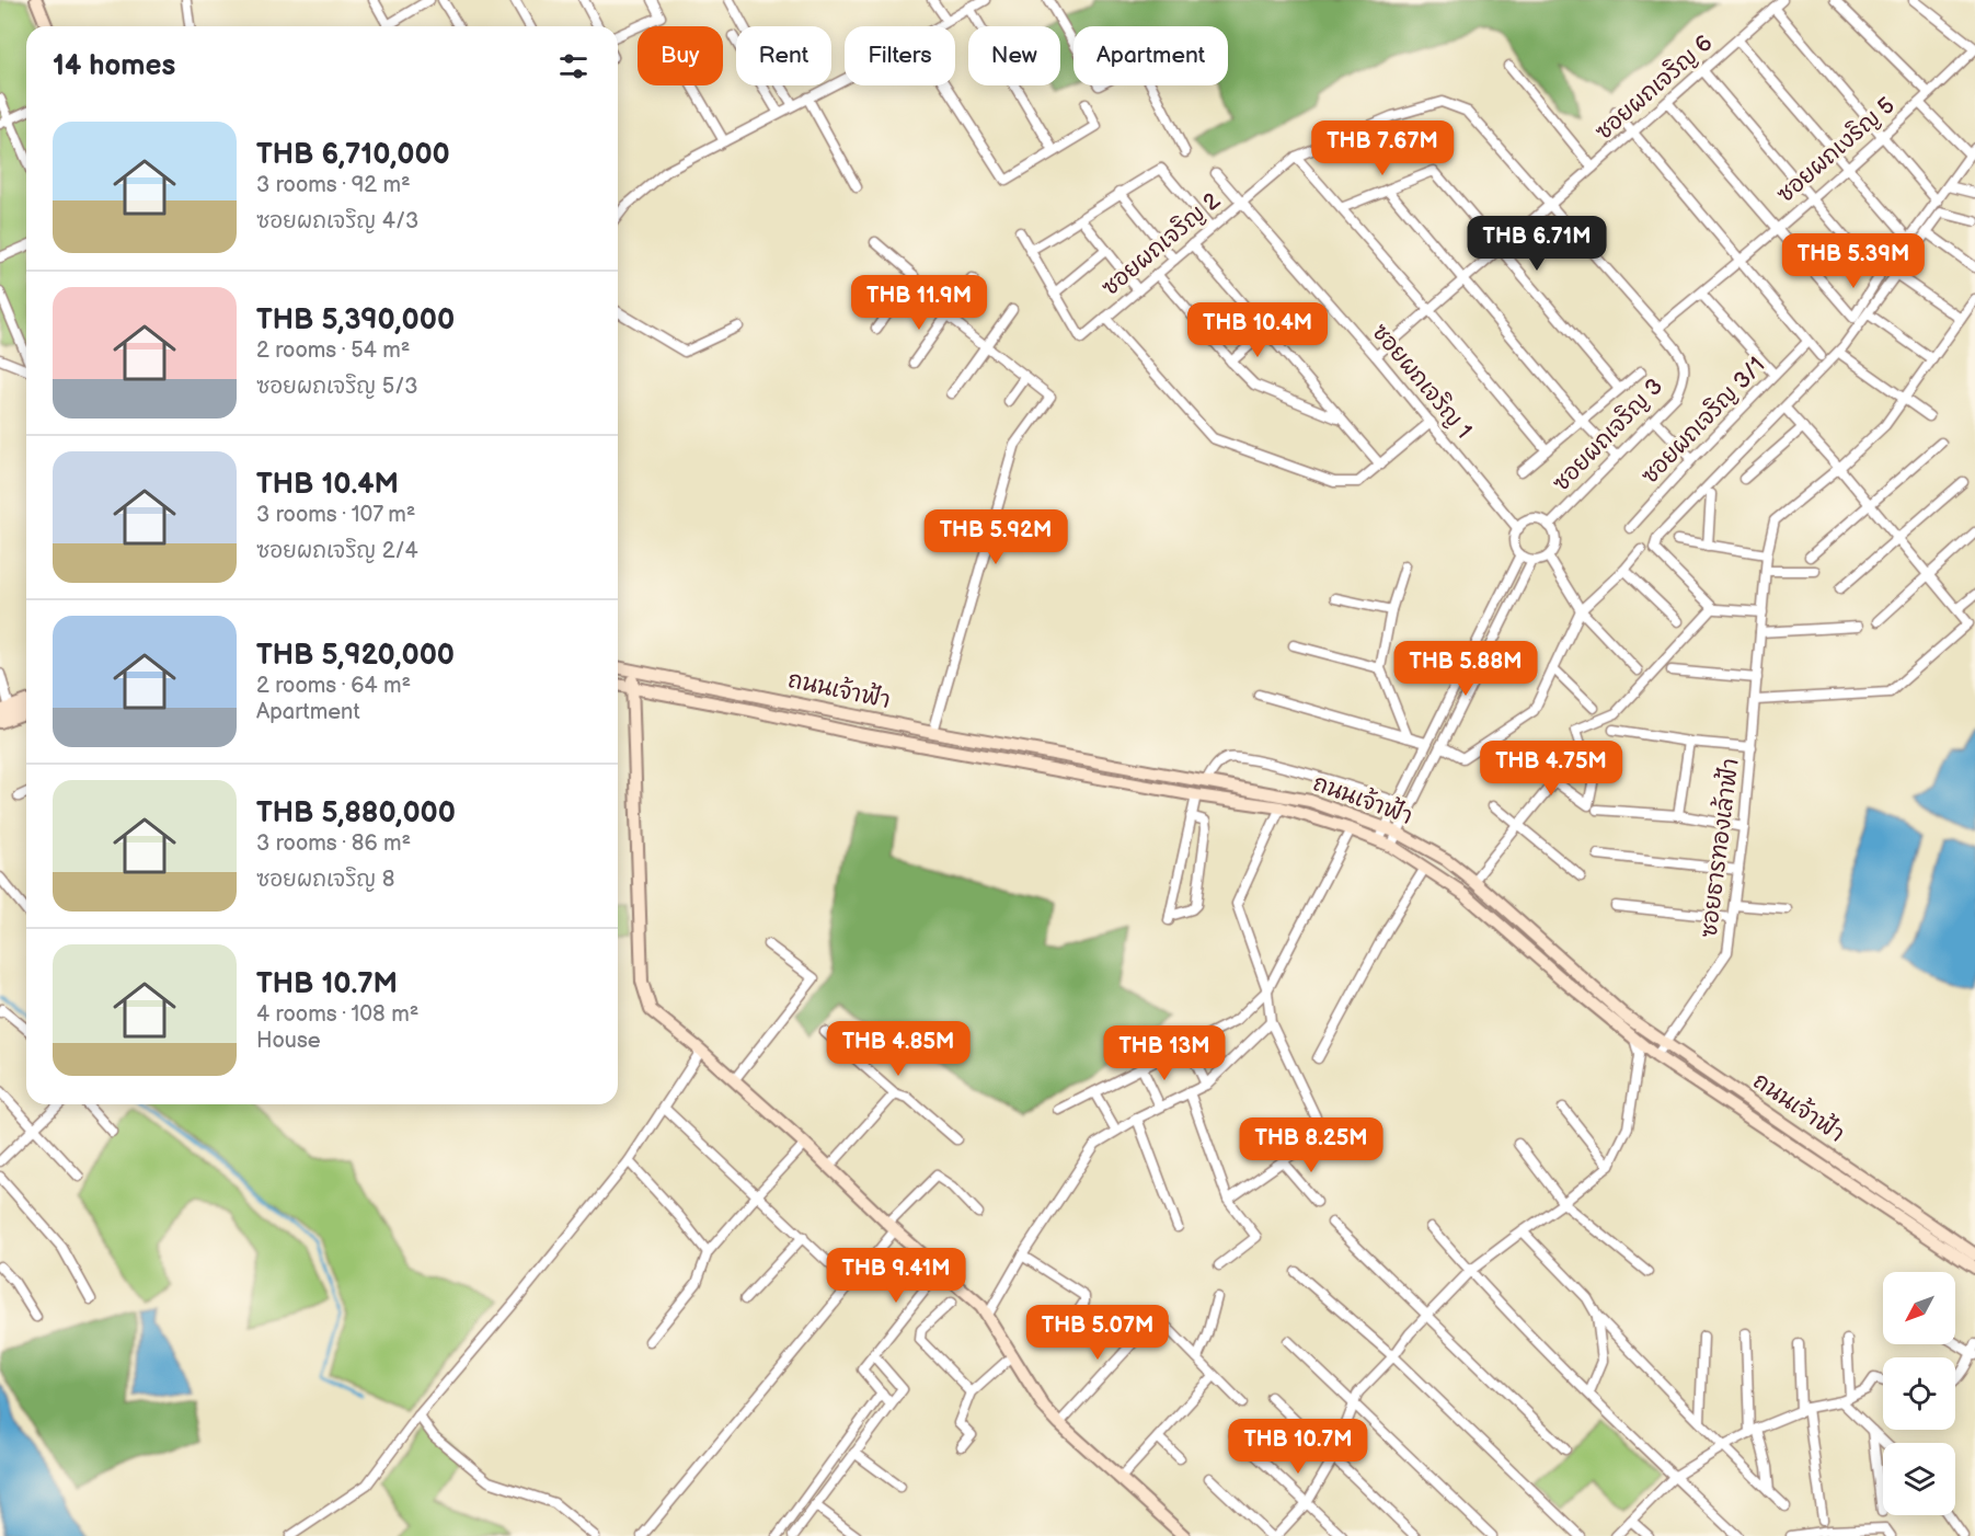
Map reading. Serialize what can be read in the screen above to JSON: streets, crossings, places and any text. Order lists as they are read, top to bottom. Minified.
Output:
{"streets":{"main road":["ถนนเจ้าฟ้า"],"street":["ซอยผถเจริญ 6","ซอยผถเงริญ 5","ซอยผถเจริญ 2","ซอยผถเจริญ 1","ซอยผถเจริญ 3/1","ซอยผถเจริญ 3","ซอยธารทองเล้าฟ้า"]},"crossings":[["ซอยผถเจริญ 6","ซอยผถเจริญ 1"],["ซอยผถเจริญ 6","ซอยผถเจริญ 3"],["ซอยผถเงริญ 5","ซอยผถเจริญ 3"],["ซอยผถเจริญ 2","ซอยผถเจริญ 1"],["ซอยผถเจริญ 2","ซอยผถเจริญ 3"],["ซอยผถเจริญ 1","ซอยผถเจริญ 3"],["ถนนเจ้าฟ้า","ซอยธารทองเล้าฟ้า"]],"north":"bottom left","page":{"chip":["Buy","Rent","Filters","New","Apartment"],"heading":"14 homes","list":[{"name":"THB 6,710,000","note":"3 rooms · 92 m² · ซอยผถเจริญ 4/3"},{"name":"THB 5,390,000","note":"2 rooms · 54 m² · ซอยผถเจริญ 5/3"},{"name":"THB 10.4M","note":"3 rooms · 107 m² · ซอยผถเจริญ 2/4"},{"name":"THB 5,920,000","note":"2 rooms · 64 m² · Apartment"},{"name":"THB 5,880,000","note":"3 rooms · 86 m² · ซอยผถเจริญ 8"},{"name":"THB 10.7M","note":"4 rooms · 108 m² · House"}],"price":["THB 7.67M","THB 6.71M","THB 5.39M","THB 11.9M","THB 10.4M","THB 5.92M","THB 5.88M","THB 4.75M","THB 4.85M","THB 13M","THB 8.25M","THB 9.41M","THB 5.07M","THB 10.7M"]}}
